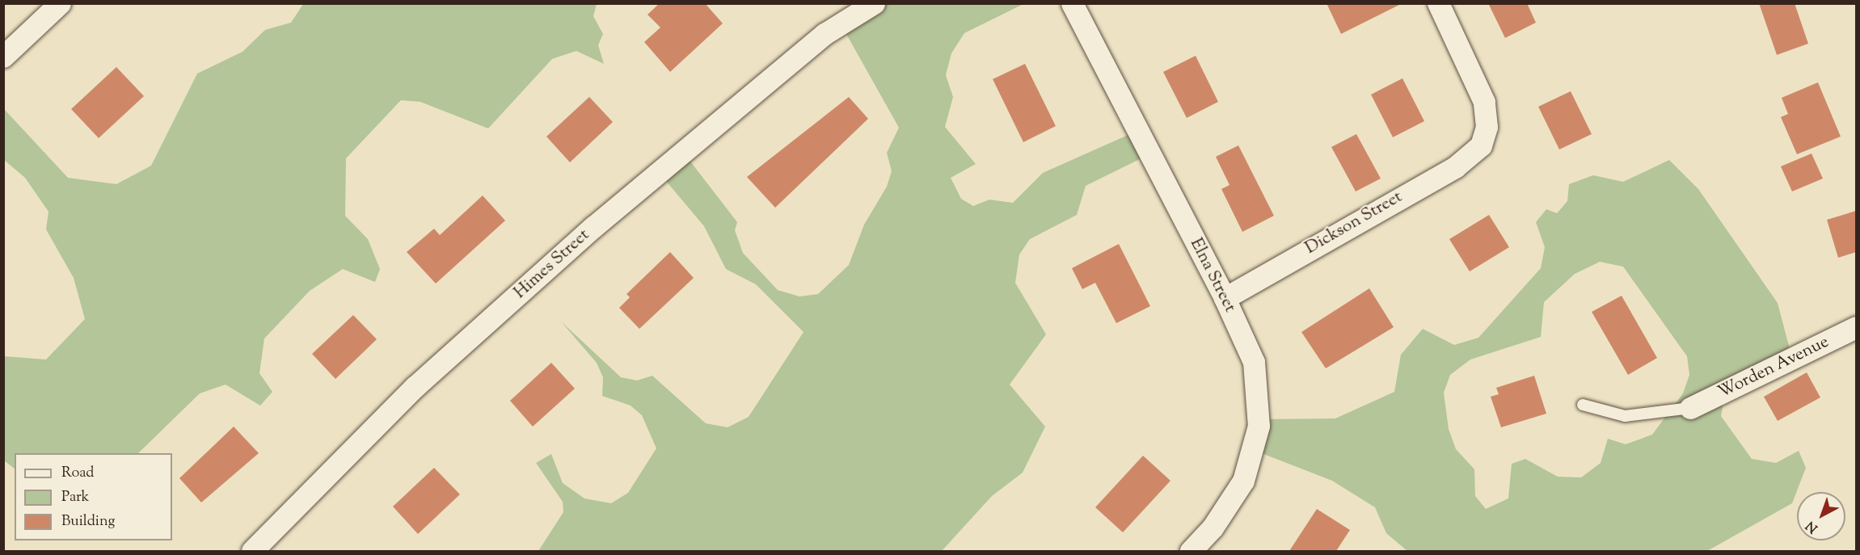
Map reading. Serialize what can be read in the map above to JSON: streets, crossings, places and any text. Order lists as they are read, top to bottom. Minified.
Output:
{"streets":{"street":["Dickson Street","Himes Street","Elna Street","Worden Avenue"]},"crossings":[["Dickson Street","Elna Street"]],"legend":["Road","Park","Building"],"north":"bottom left"}
